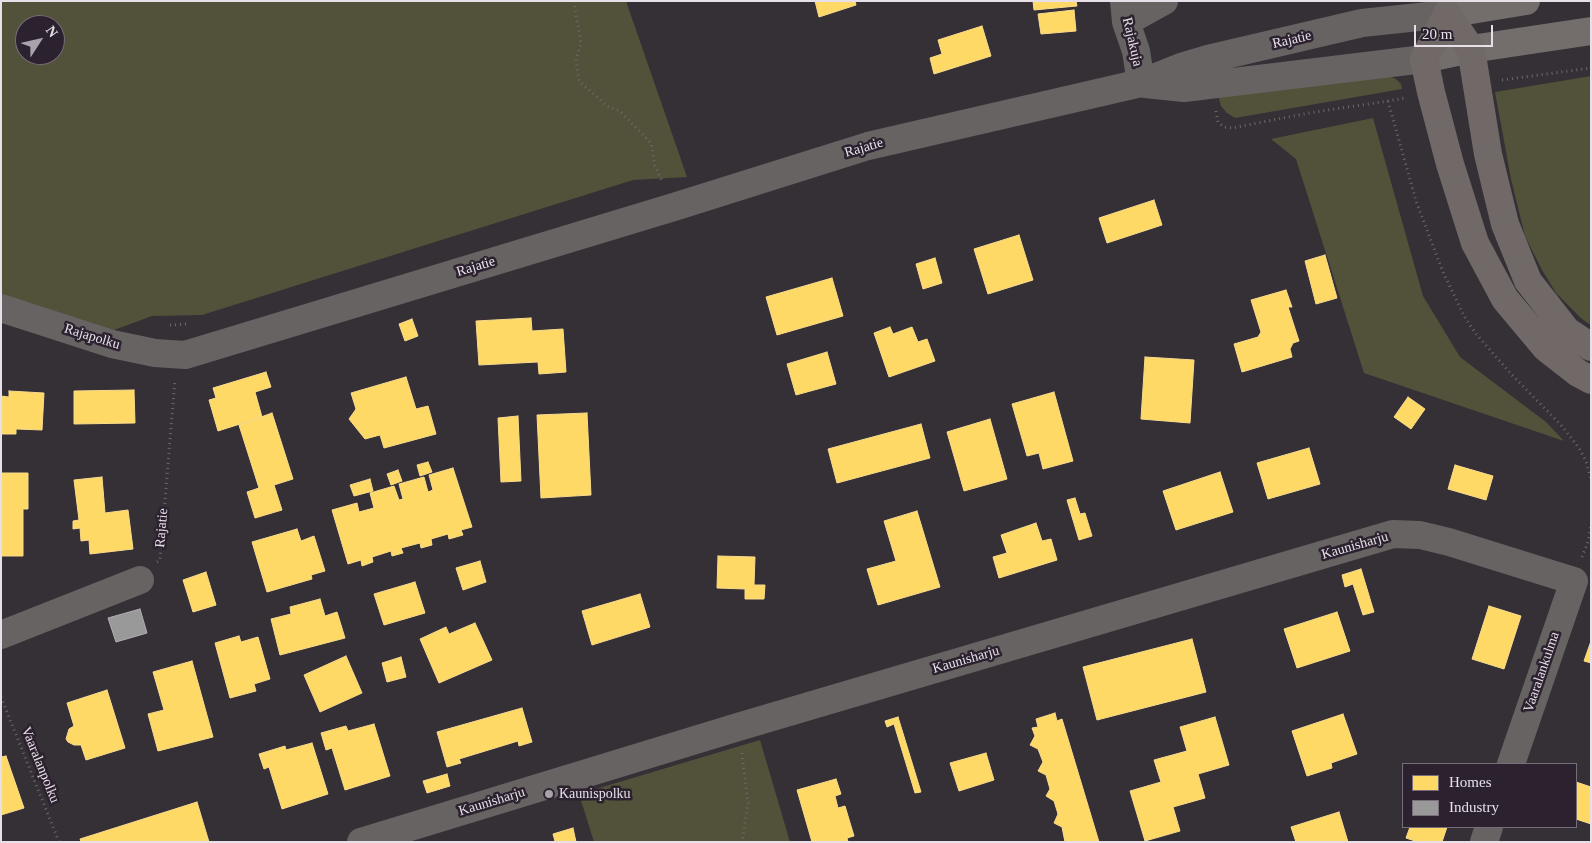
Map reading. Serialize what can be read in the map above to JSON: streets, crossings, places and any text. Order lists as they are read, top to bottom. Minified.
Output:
{"streets":{"street":["Rajatie","Rajakuja","Rajapolku","Kaunisharju","Vaaralankulma"],"path":["Vaaralanpolku"]},"crossings":[["Rajatie","Rajakuja"],["Rajatie","Rajapolku"],["Kaunisharju","Vaaralankulma"]],"places":["Kaunispolku"],"legend":["Homes","Industry"],"scale_bar":"20 m","north":"top right"}
